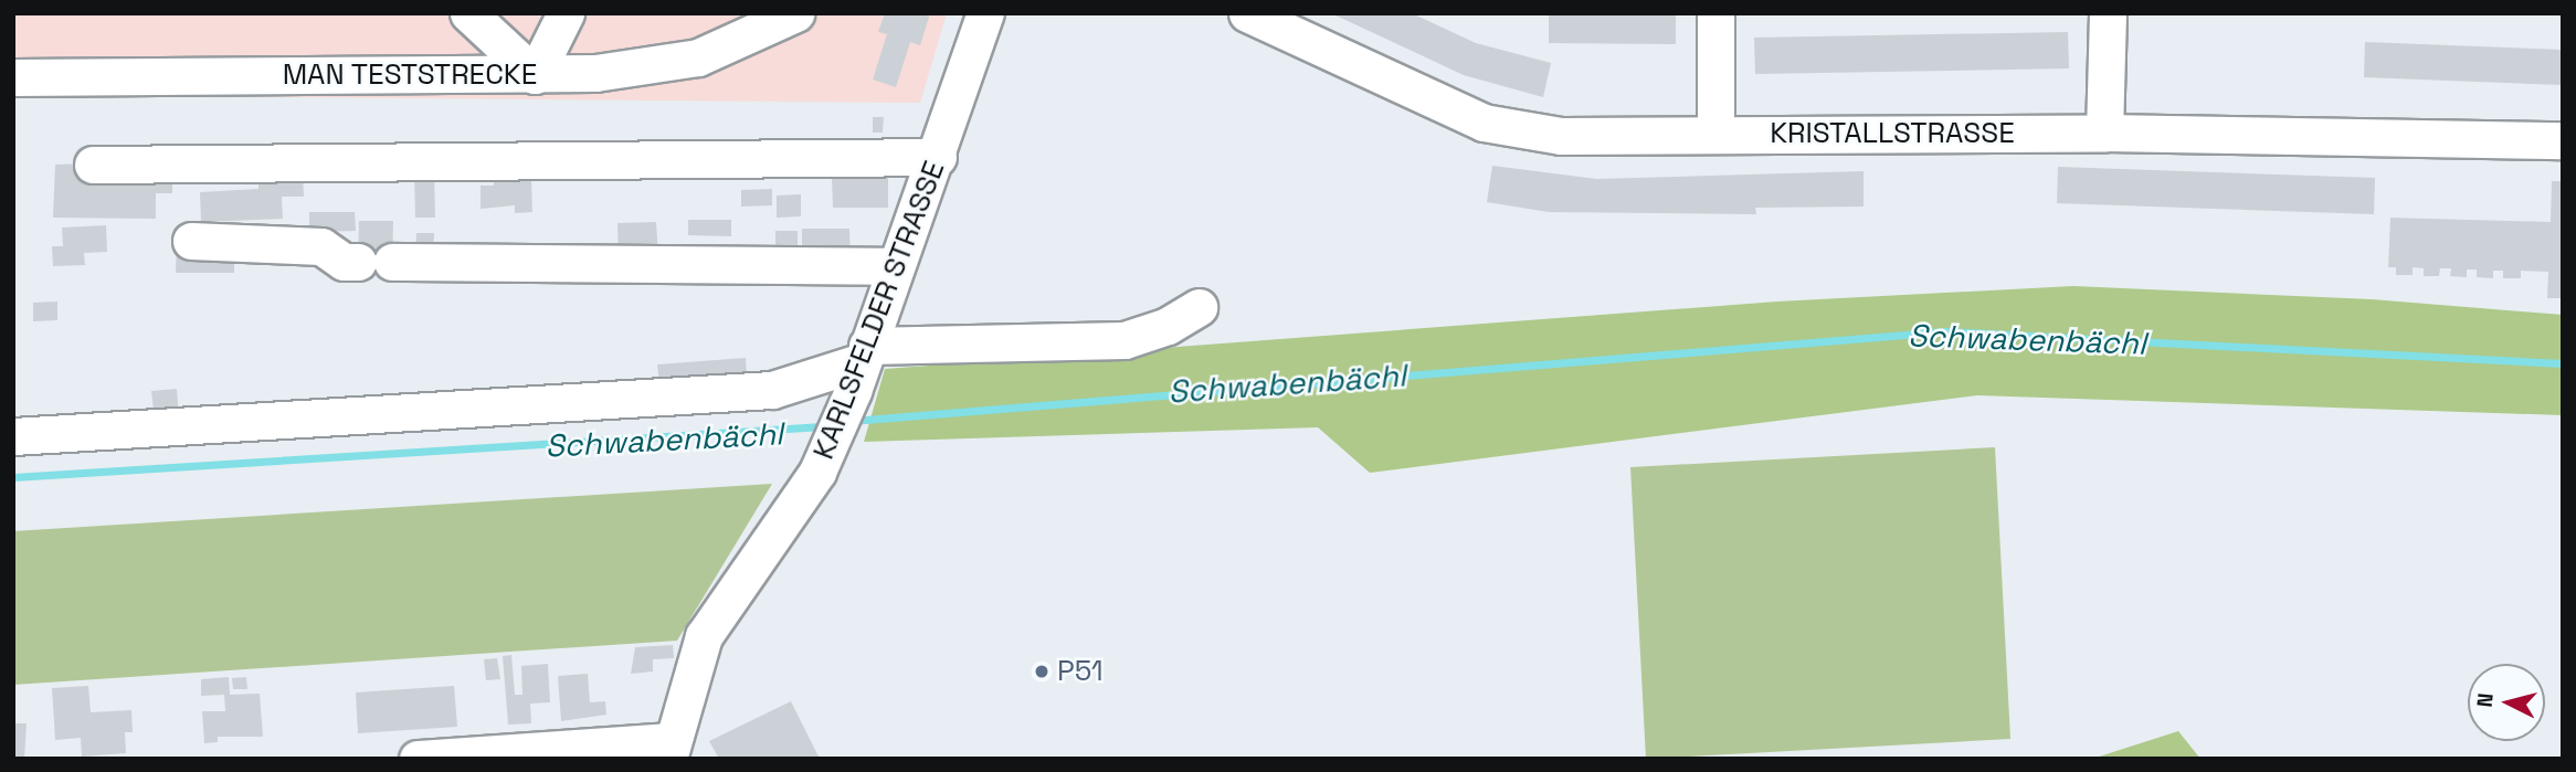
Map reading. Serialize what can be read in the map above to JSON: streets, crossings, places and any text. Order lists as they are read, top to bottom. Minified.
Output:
{"streets":{"street":["MAN TESTSTRECKE","KRISTALLSTRASSE","KARLSFELDER STRASSE"]},"water":["Schwabenbächl"],"places":["P51"],"north":"left"}
